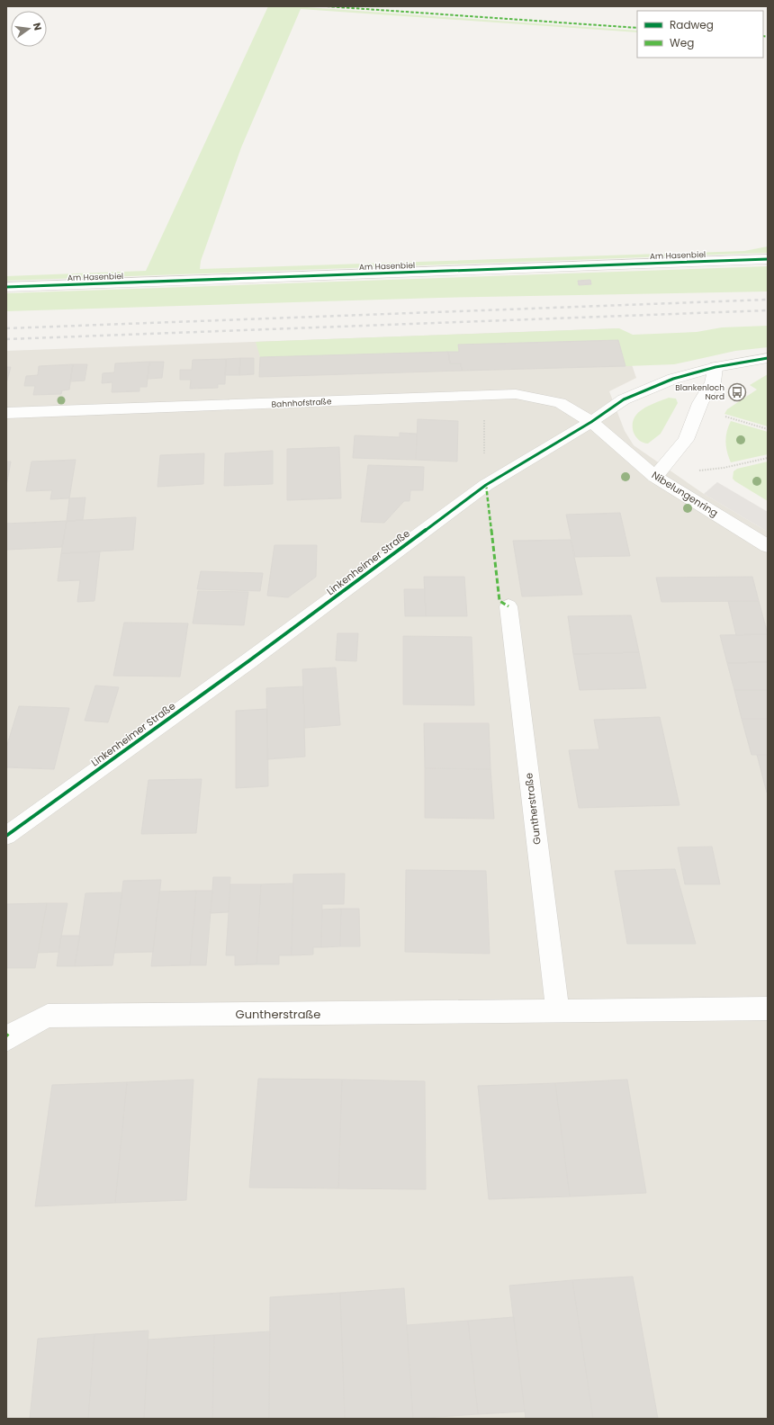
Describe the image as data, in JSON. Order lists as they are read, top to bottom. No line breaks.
{"streets":{"street":["Am Hasenbiel","Bahnhofstraße","Nibelungenring","Linkenheimer Straße","Guntherstraße"]},"crossings":[["Bahnhofstraße","Nibelungenring"],["Bahnhofstraße","Linkenheimer Straße"],["Nibelungenring","Linkenheimer Straße"]],"places":{"bus stop":["Blankenloch Nord"]},"legend":["Radweg","Weg"],"north":"right"}
